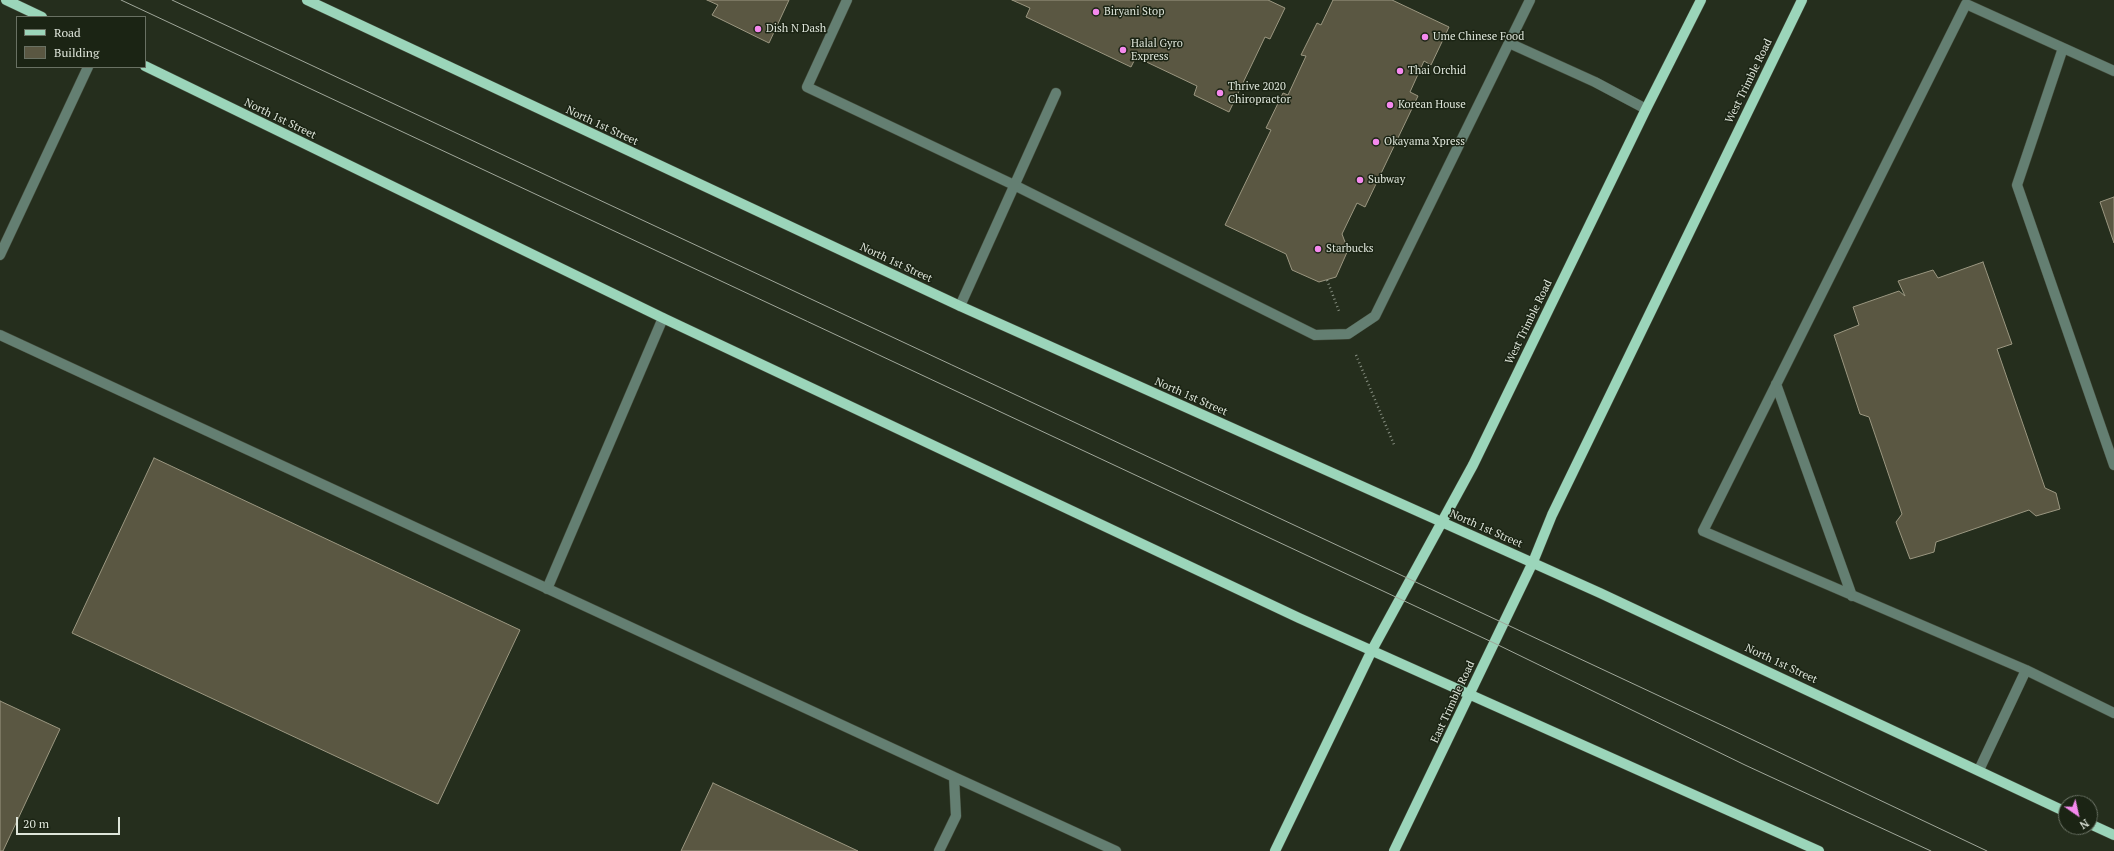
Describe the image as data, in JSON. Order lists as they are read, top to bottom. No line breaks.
{"streets":{"main road":["West Trimble Road","North 1st Street","East Trimble Road"]},"crossings":[["West Trimble Road","North 1st Street"],["West Trimble Road","East Trimble Road"],["North 1st Street","East Trimble Road"]],"places":["Biryani Stop","Dish N Dash","Ume Chinese Food","Halal Gyro Express","Thai Orchid","Thrive 2020 Chiropractor","Korean House","Okayama Xpress","Subway","Starbucks"],"legend":["Road","Building"],"scale_bar":"20 m","north":"bottom right"}
